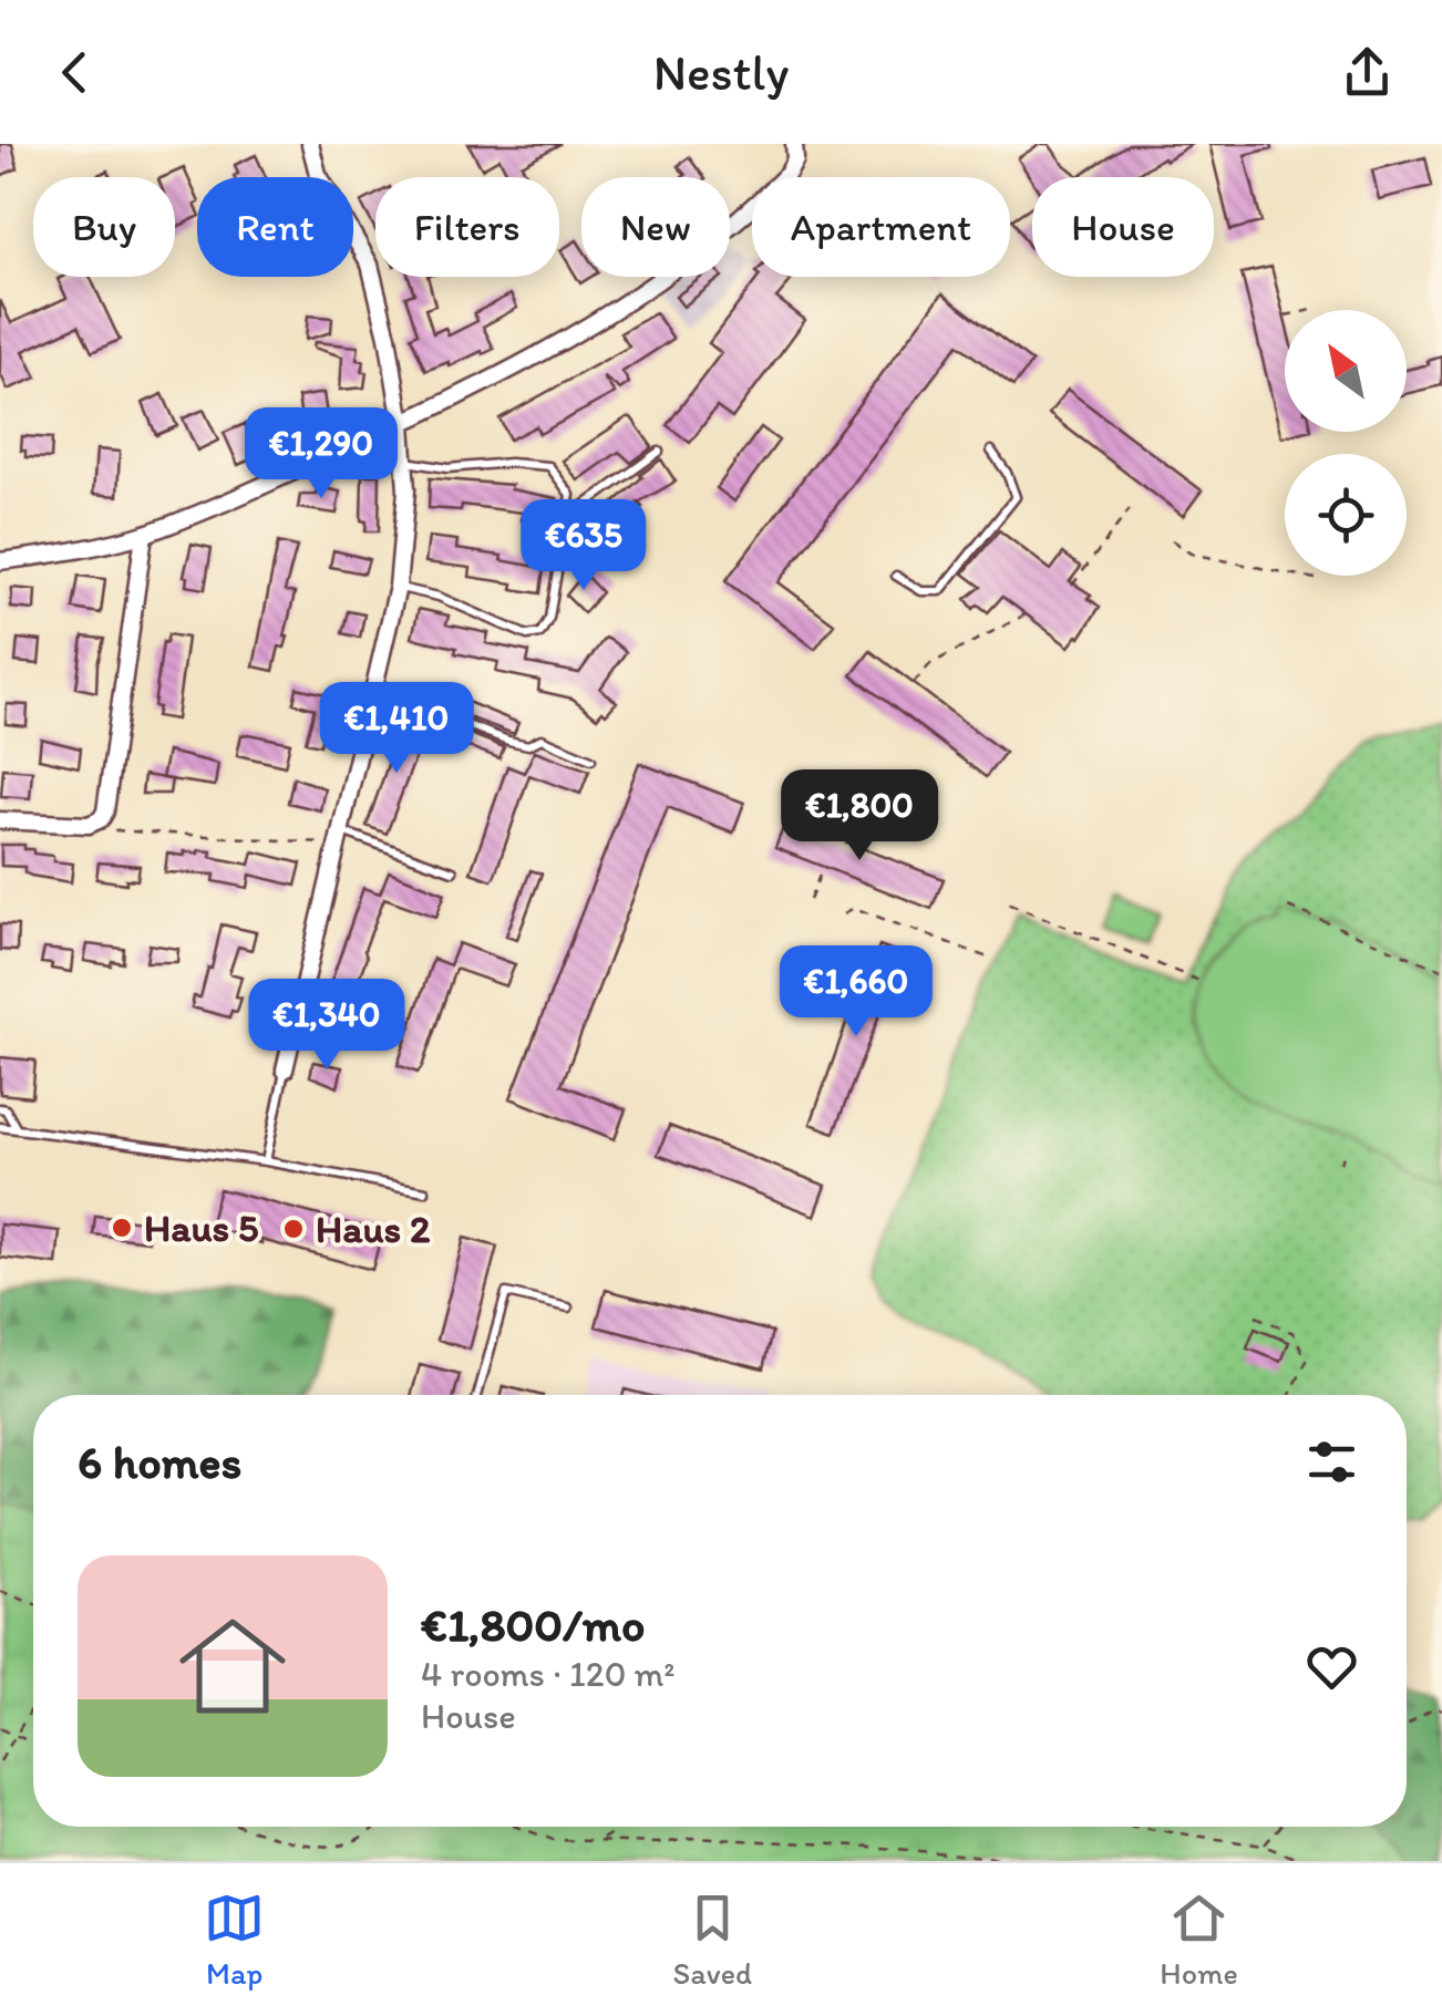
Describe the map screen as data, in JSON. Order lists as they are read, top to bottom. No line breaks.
{"places":["Haus 5","Haus 2"],"north":"top left","page":{"header":"Nestly","chip":["Buy","Rent","Filters","New","Apartment","House"],"price":["€1,290","€635","€1,410","€1,800","€1,660","€1,340"],"heading":"6 homes","list":[{"name":"€1,800/mo","note":"4 rooms · 120 m² · House"}],"tabs":["Map","Saved","Home"]}}
